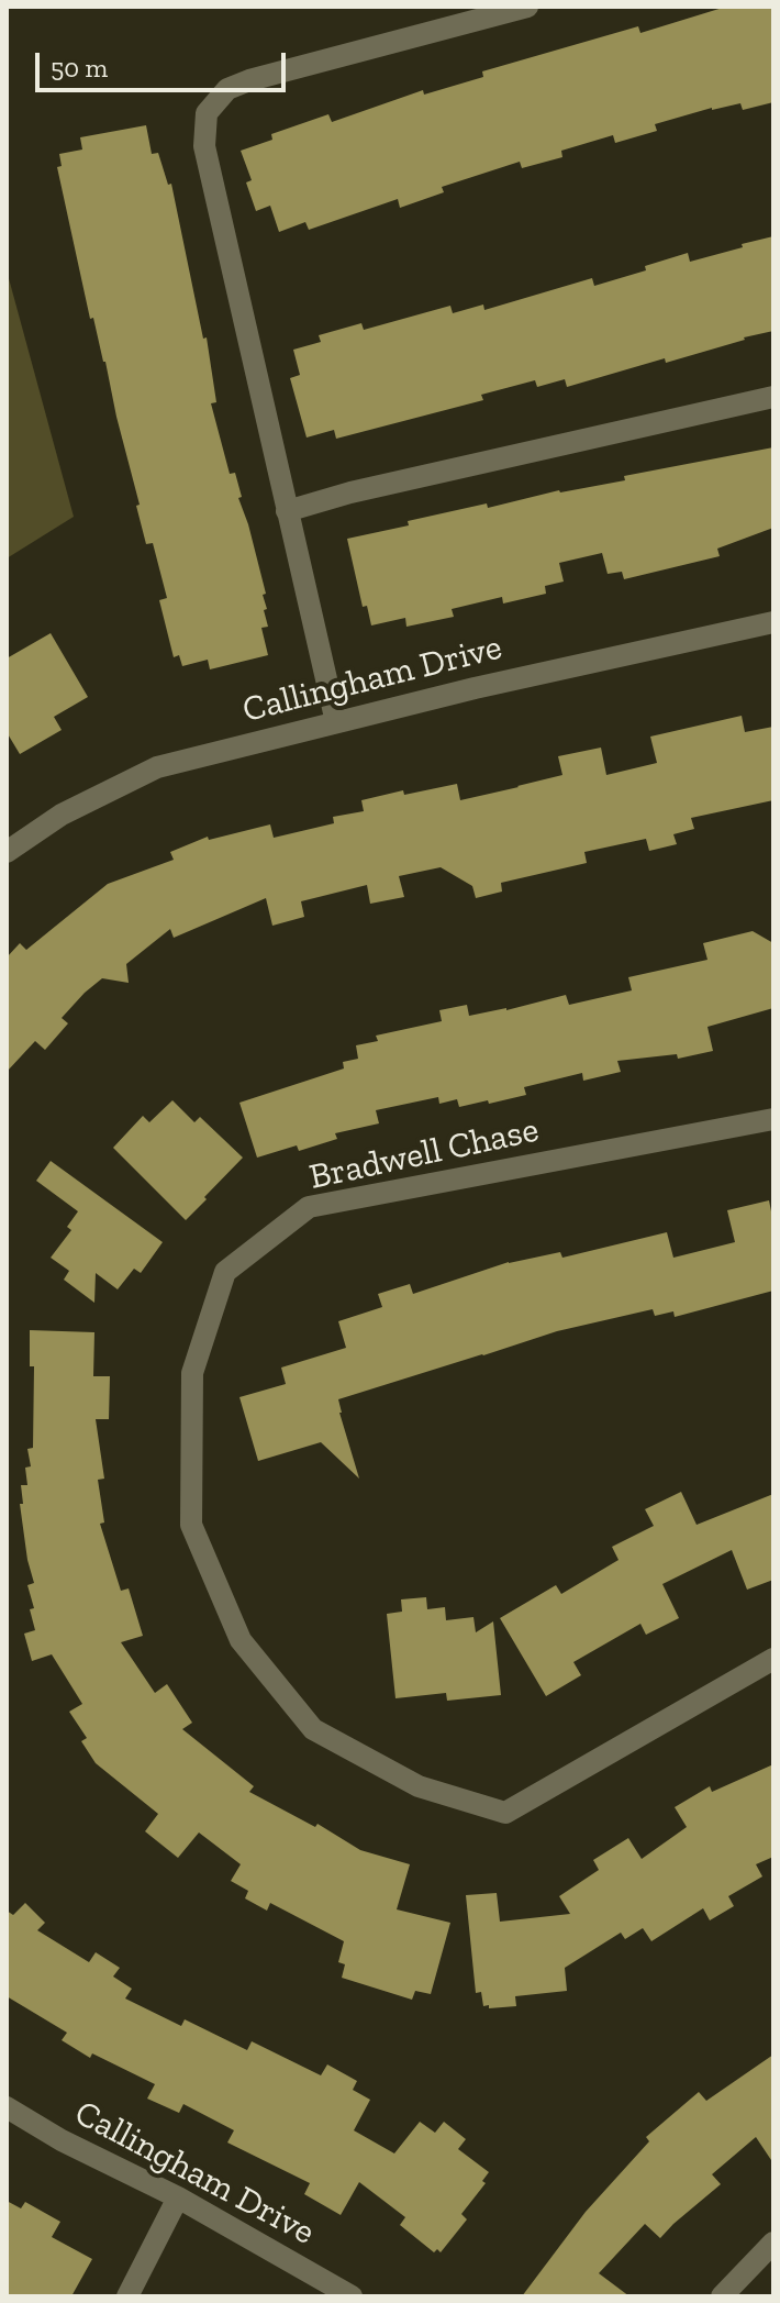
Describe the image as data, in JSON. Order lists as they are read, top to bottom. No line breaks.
{"streets":{"street":["Callingham Drive","Bradwell Chase"]},"scale_bar":"50 m"}
